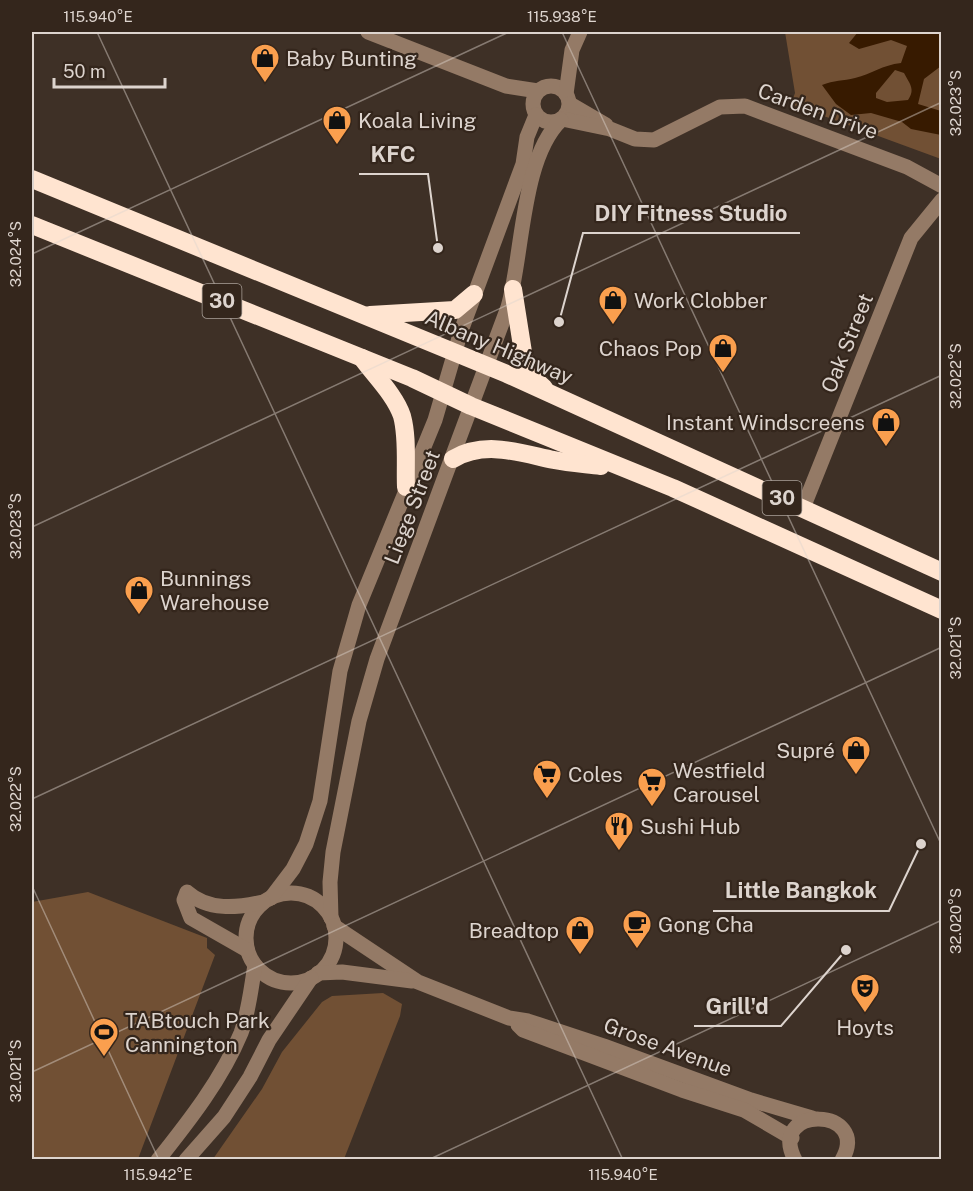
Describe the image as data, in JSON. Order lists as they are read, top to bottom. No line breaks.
{"streets":{"highway":["30","Albany Highway"],"street":["Carden Drive","Oak Street","Liege Street","Grose Avenue"]},"crossings":[["Carden Drive","Liege Street"],["30","Liege Street"],["Oak Street","Albany Highway"],["Albany Highway","Liege Street"],["Liege Street","Grose Avenue"]],"places":{"shop":["Baby Bunting","Koala Living","Work Clobber","Chaos Pop","Instant Windscreens","Bunnings Warehouse","Supré","Breadtop"],"other":["KFC","DIY Fitness Studio","Little Bangkok","Grill'd"],"supermarket":["Coles","Westfield Carousel"],"restaurant":["Sushi Hub"],"cafe":["Gong Cha"],"theatre":["Hoyts"],"sports":["TABtouch Park Cannington"]},"scale_bar":"50 m","coordinates":["115.940°E","115.938°E","32.023°S","32.024°S","32.022°S","32.021°S","32.020°S","115.942°E"]}
